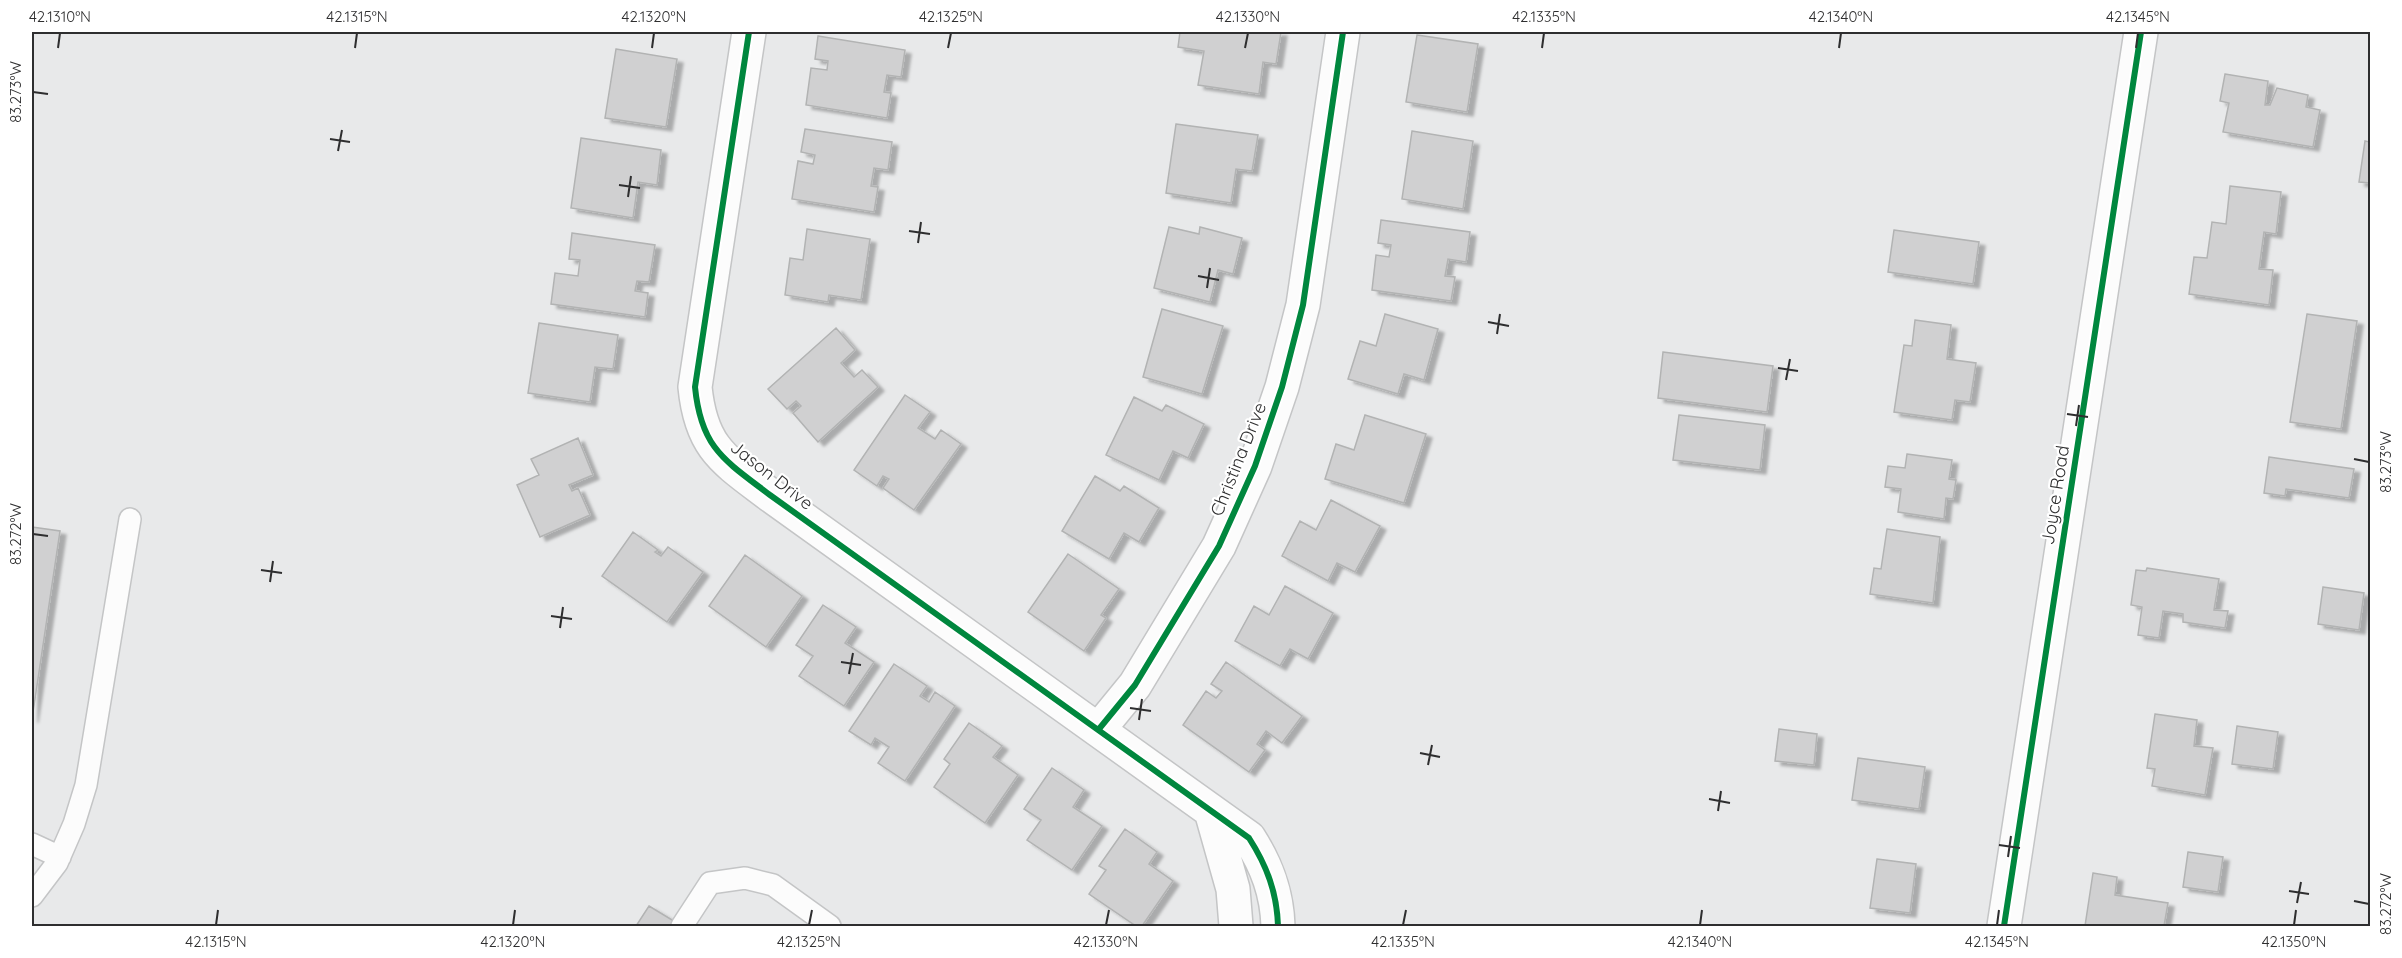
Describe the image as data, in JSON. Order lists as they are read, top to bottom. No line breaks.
{"streets":{"street":["Christina Drive","Jason Drive","Joyce Road"]},"crossings":[["Christina Drive","Jason Drive"]],"coordinates":["42.1310°N","42.1315°N","42.1320°N","42.1325°N","42.1330°N","42.1335°N","42.1340°N","42.1345°N","83.273°W","83.272°W","42.1350°N"]}
